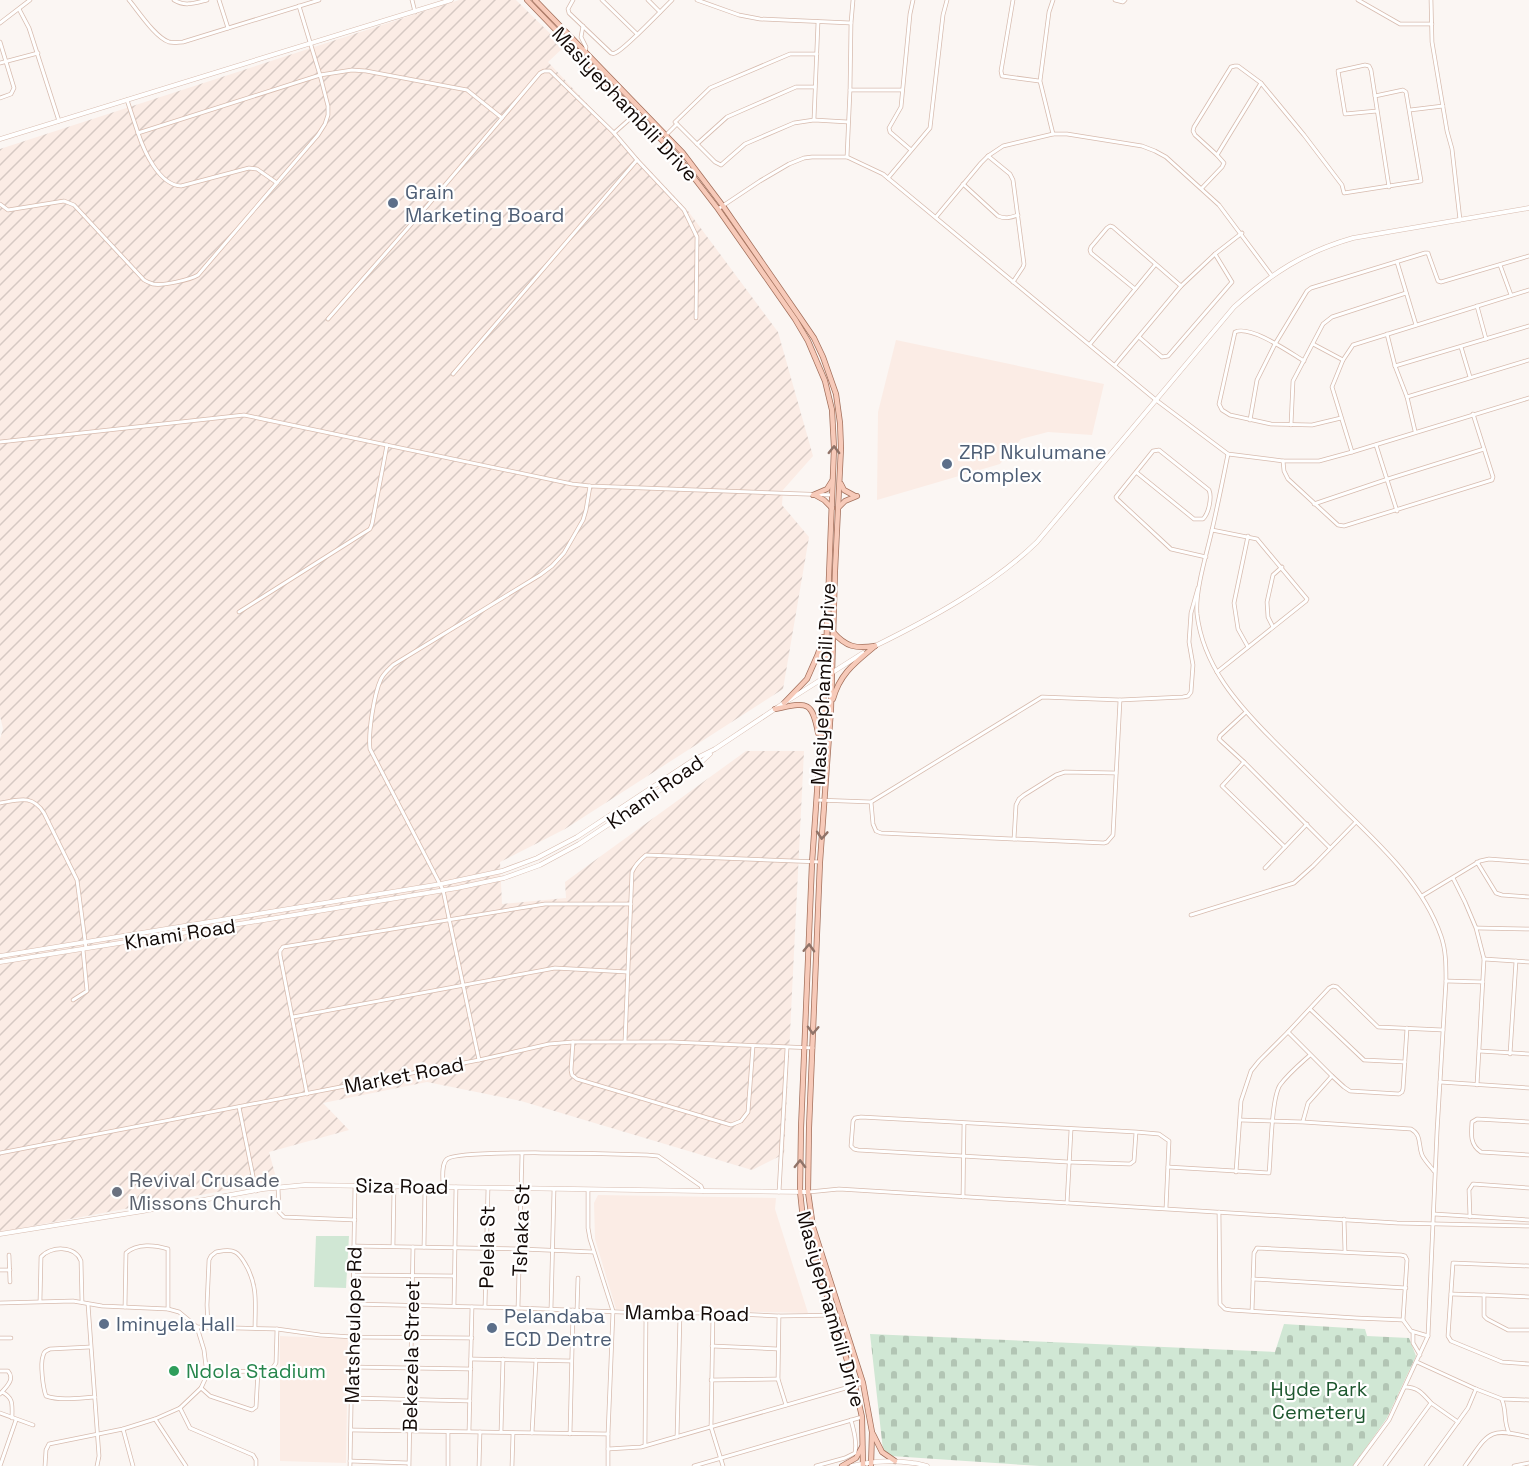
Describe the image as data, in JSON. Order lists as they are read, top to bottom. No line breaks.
{"streets":{"main road":["Masiyephambili Drive","Khami Road","Siza Road"],"street":["Market Road","Tshaka St","Pelela St","Mamba Road","Matsheulope Rd","Bekezela Street"]},"crossings":[["Masiyephambili Drive","Market Road"],["Masiyephambili Drive","Siza Road"],["Masiyephambili Drive","Mamba Road"],["Siza Road","Tshaka St"],["Siza Road","Pelela St"],["Siza Road","Matsheulope Rd"],["Tshaka St","Mamba Road"],["Pelela St","Mamba Road"],["Mamba Road","Matsheulope Rd"],["Mamba Road","Bekezela Street"]],"parks":["Hyde Park Cemetery"],"places":["Grain Marketing Board","ZRP Nkulumane Complex","Revival Crusade Missons Church","Iminyela Hall","Pelandaba ECD Dentre","Ndola Stadium"]}
